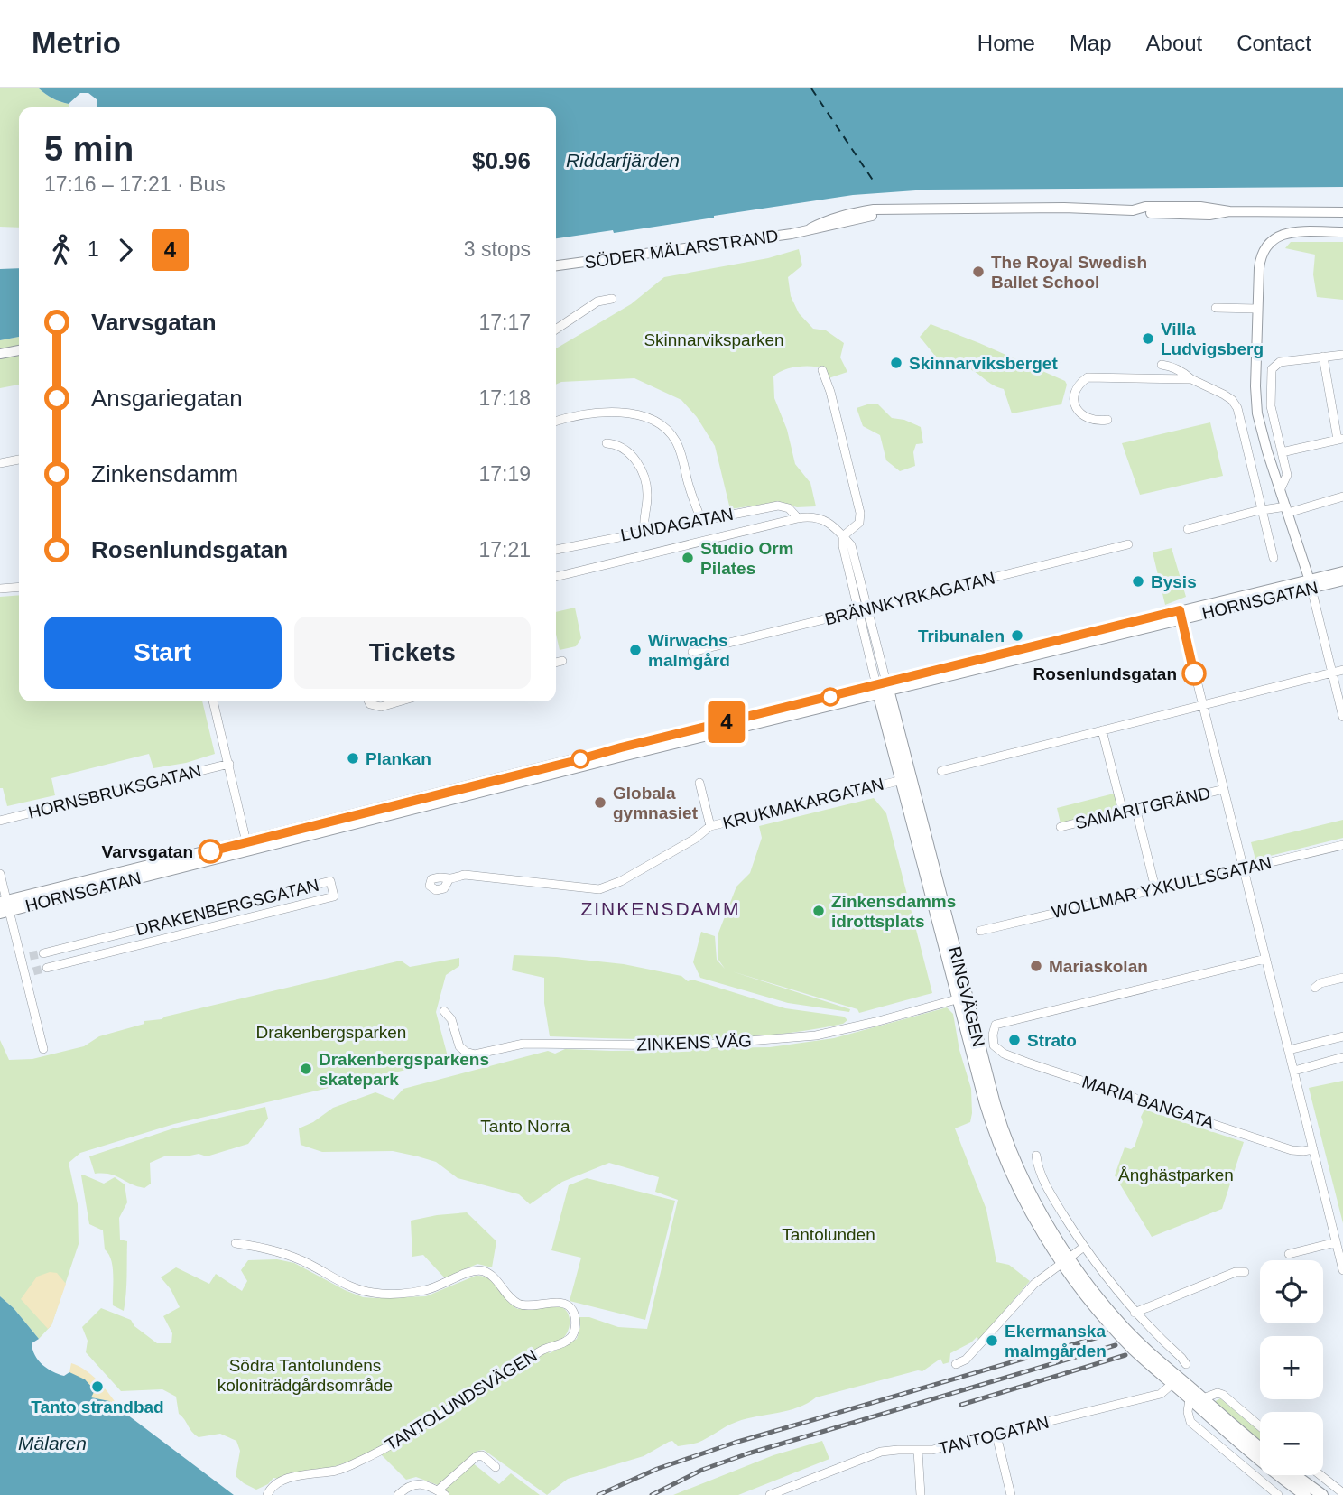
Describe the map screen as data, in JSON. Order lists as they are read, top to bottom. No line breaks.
{"streets":{"main road":["HORNSGATAN","RINGVÄGEN"],"street":["SÖDER MÄLARSTRAND","LUNDAGATAN","BRÄNNKYRKAGATAN","HORNSBRUKSGATAN","KRUKMAKARGATAN","SAMARITGRÄND","WOLLMAR YXKULLSGATAN","DRAKENBERGSGATAN","ZINKENS VÄG","MARIA BANGATA","TANTOLUNDSVÄGEN","TANTOGATAN"]},"crossings":[["LUNDAGATAN","RINGVÄGEN"],["BRÄNNKYRKAGATAN","RINGVÄGEN"],["HORNSGATAN","RINGVÄGEN"],["KRUKMAKARGATAN","RINGVÄGEN"],["RINGVÄGEN","ZINKENS VÄG"],["RINGVÄGEN","TANTOGATAN"]],"districts":["ZINKENSDAMM"],"water":["Riddarfjärden","Mälaren"],"parks":["Skinnarviksparken","Drakenbergsparken","Tanto Norra","Ånghästparken","Tantolunden","Södra Tantolundens koloniträdgårdsområde"],"places":["The Royal Swedish Ballet School","Villa Ludvigsberg","Skinnarviksberget","Studio Orm Pilates","Bysis","Tribunalen","Wirwachs malmgård","Rosenlundsgatan","Plankan","Globala gymnasiet","Varvsgatan","Zinkensdamms idrottsplats","Mariaskolan","Strato","Drakenbergsparkens skatepark","Ekermanska malmgården","Tanto strandbad"],"lines":["bus line 4"],"page":{"header":"Metrio","nav":["Home","Map","About","Contact"],"on_map":"4","heading":["5 min","17:16 – 17:21 · Bus","$0.96"],"legs":["1","4","3 stops"],"list":[{"name":"Varvsgatan","value":"17:17"},{"name":"Ansgariegatan","value":"17:18"},{"name":"Zinkensdamm","value":"17:19"},{"name":"Rosenlundsgatan","value":"17:21"}],"buttons":["Start","Tickets"],"map_buttons":["+","−"]}}
